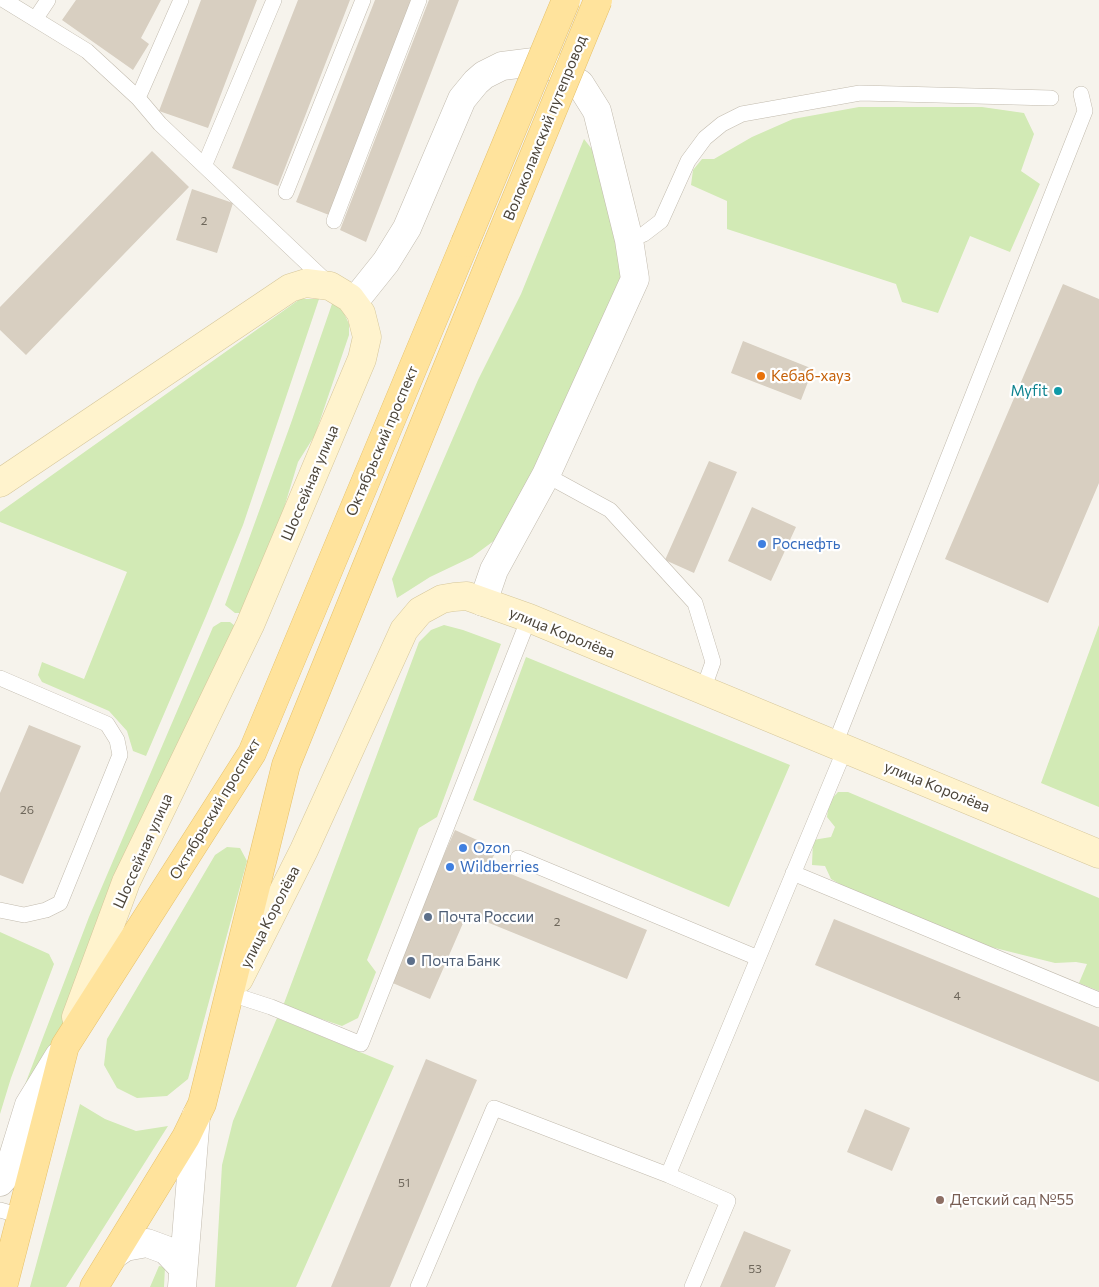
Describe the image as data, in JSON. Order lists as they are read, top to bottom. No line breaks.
{"streets":{"main road":["Волоколамский путепровод","Октябрьский проспект","Шоссейная улица","улица Королёва"]},"crossings":[["Волоколамский путепровод","Октябрьский проспект"],["Октябрьский проспект","Шоссейная улица"]],"places":["Кебаб-хауз","Myfit","Роснефть","Ozon","Wildberries","Почта России","Почта Банк","Детский сад №55"],"house_numbers":["2","26","2","4","51","53"]}
